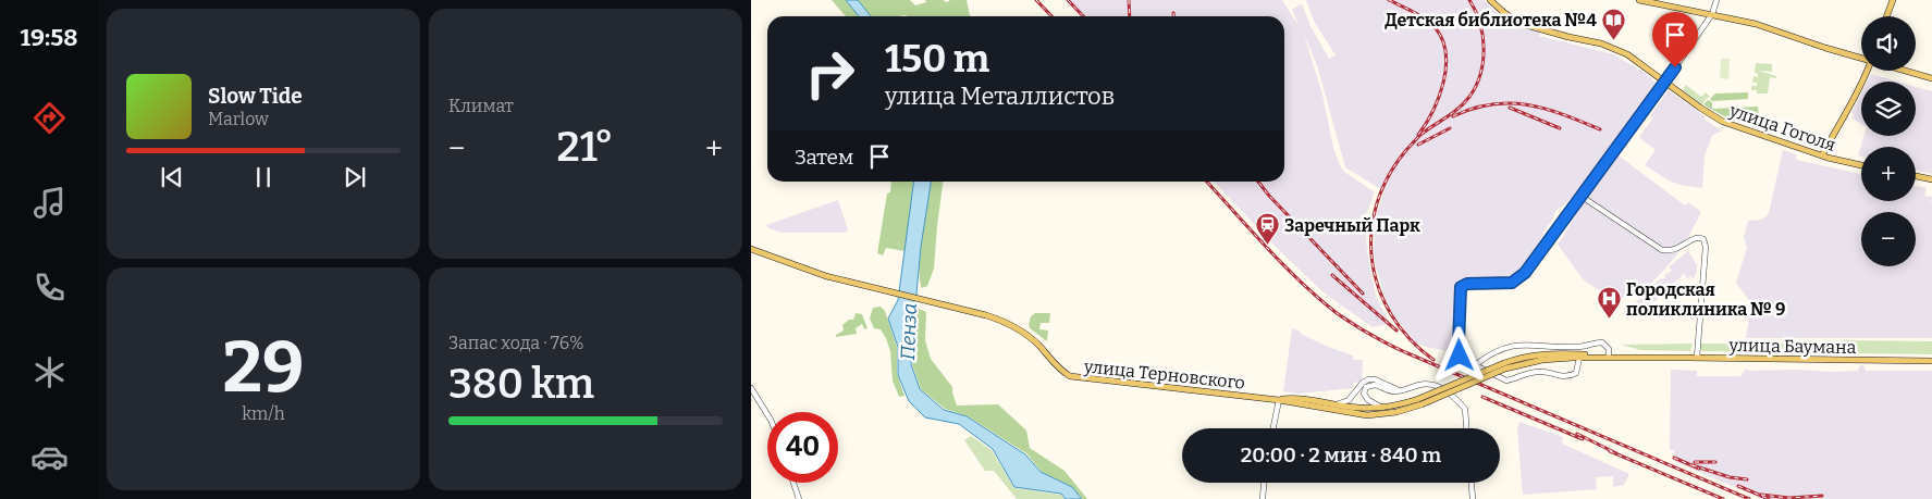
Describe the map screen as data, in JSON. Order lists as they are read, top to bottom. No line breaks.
{"streets":{"main road":["улица Гоголя","улица Баумана","улица Терновского"]},"crossings":[["улица Баумана","улица Терновского"]],"water":["Пенза"],"places":{"library":["Детская библиотека №4"],"station":["Заречный Парк"],"hospital":["Городская поликлиника № 9"]},"page":{"tabs":"19:58","tile":["Климат",["29","km/h"],["Запас хода · 76%","380 km"]],"map_buttons":["+","−"],"turn":["150 m","улица Металлистов"],"song":["Slow Tide","Marlow"],"heat":["−","21°","+"],"then":"Затем","limit":"40","trip":"20:00 · 2 мин · 840 m"}}
